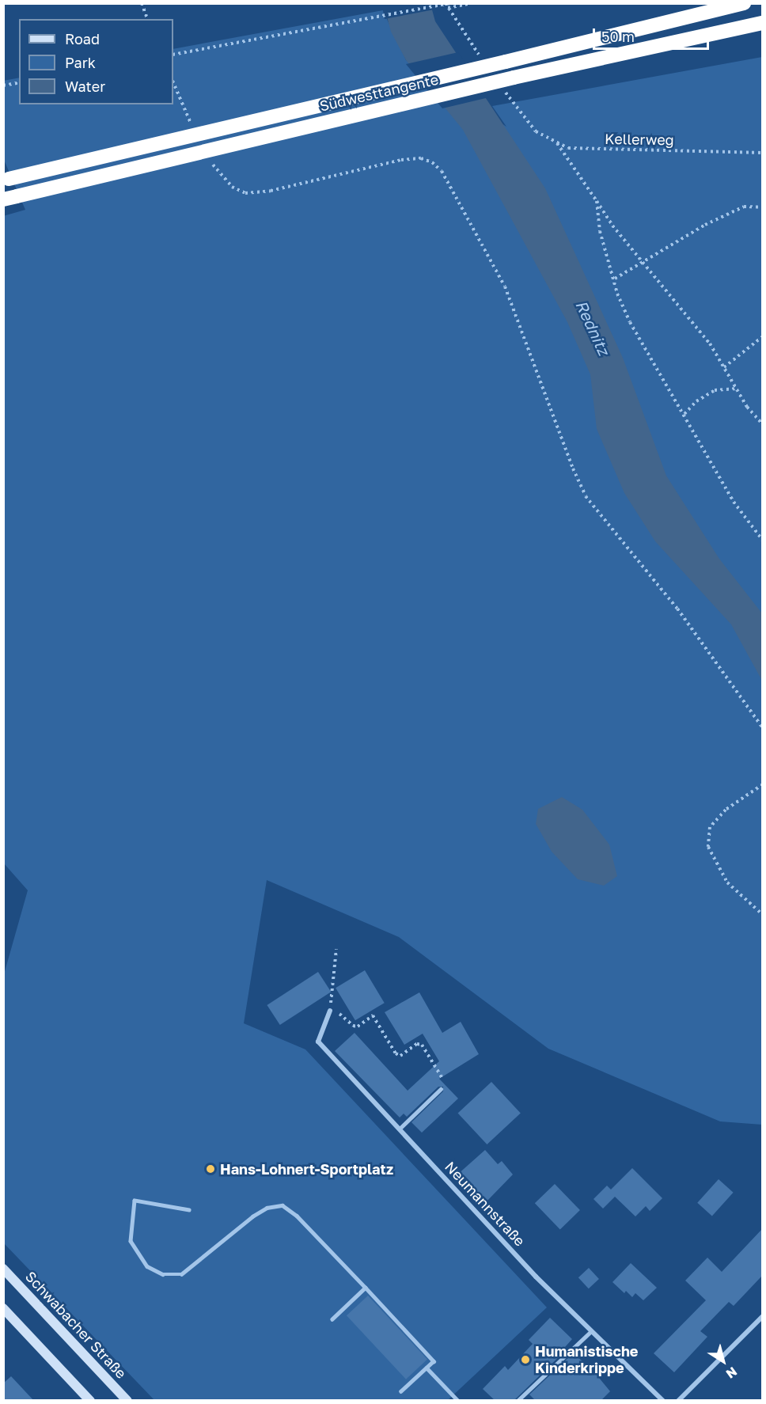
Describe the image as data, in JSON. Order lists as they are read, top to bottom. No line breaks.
{"streets":{"highway":["Südwesttangente"],"main road":["Schwabacher Straße"],"street":["Neumannstraße"],"path":["Kellerweg"]},"water":["Rednitz"],"places":["Hans-Lohnert-Sportplatz","Humanistische Kinderkrippe"],"legend":["Road","Park","Water"],"scale_bar":"50 m","north":"bottom right"}
